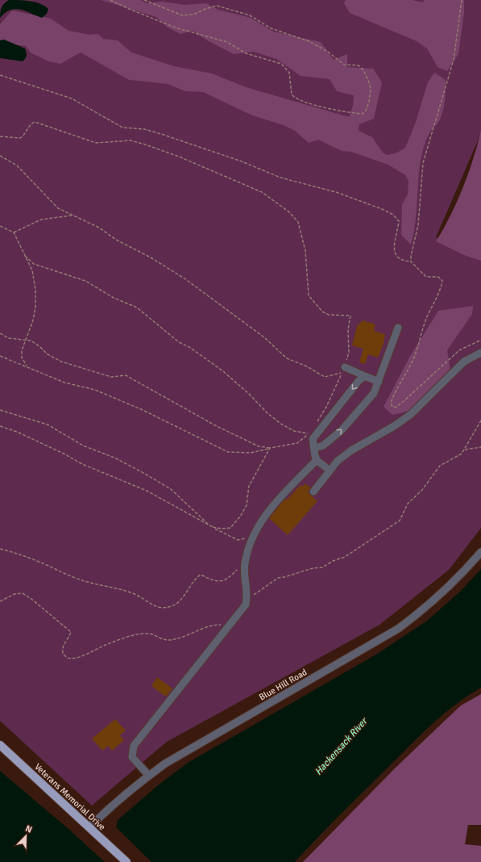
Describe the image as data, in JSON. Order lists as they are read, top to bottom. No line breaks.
{"streets":{"main road":["Veterans Memorial Drive"],"street":["Blue Hill Road"]},"crossings":[["Blue Hill Road","Veterans Memorial Drive"]],"water":["Hackensack River"],"north":"top right"}
